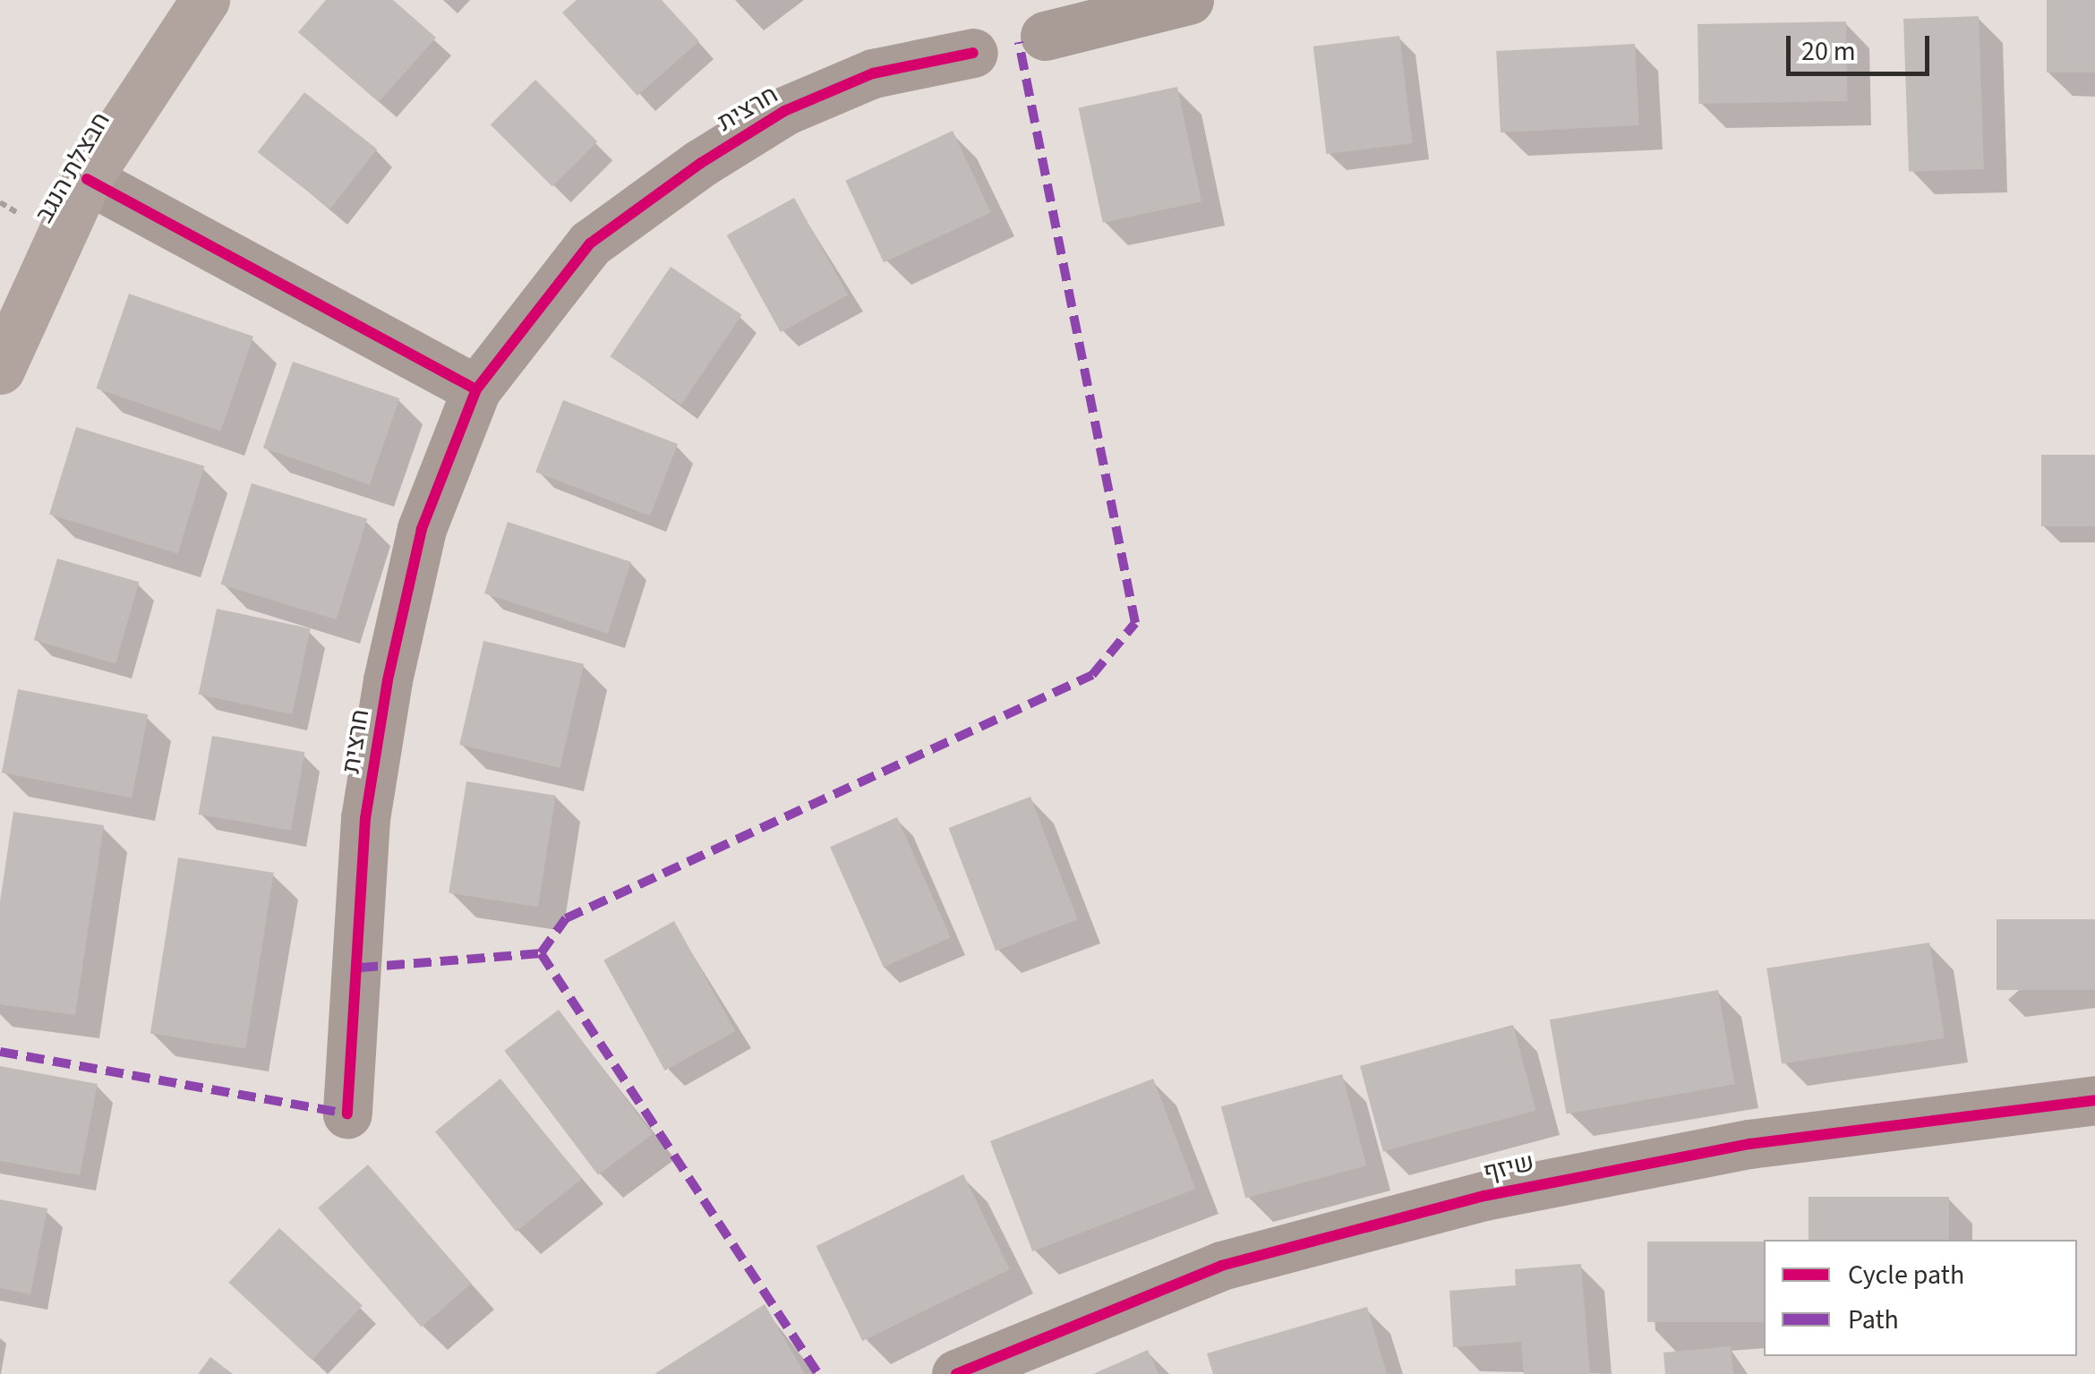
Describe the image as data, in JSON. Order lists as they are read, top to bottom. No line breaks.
{"streets":{"street":["חרצית","חבצלת הנגב","שיזף"]},"legend":["Cycle path","Path"],"scale_bar":"20 m"}
